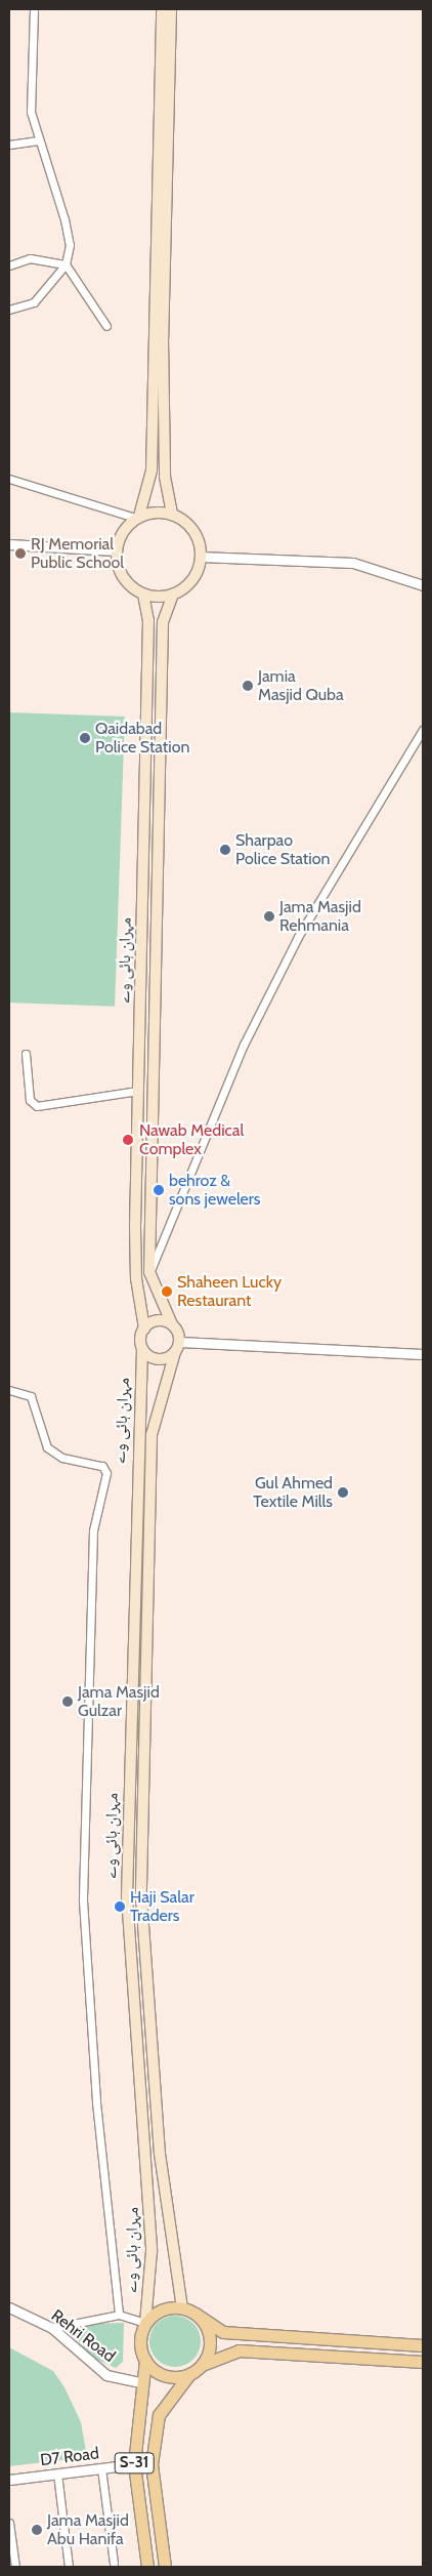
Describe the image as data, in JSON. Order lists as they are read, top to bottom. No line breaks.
{"streets":{"main road":["مہران ہائی وے","S-31"],"street":["Rehri Road","D7 Road"]},"crossings":[["مہران ہائی وے","S-31"],["Rehri Road","S-31"],["D7 Road","S-31"]],"places":["RJ Memorial Public School","Jamia Masjid Quba","Qaidabad Police Station","Sharpao Police Station","Jama Masjid Rehmania","Nawab Medical Complex","behroz & sons jewelers","Shaheen Lucky Restaurant","Gul Ahmed Textile Mills","Jama Masjid Gulzar","Haji Salar Traders","Jama Masjid Abu Hanifa"]}
